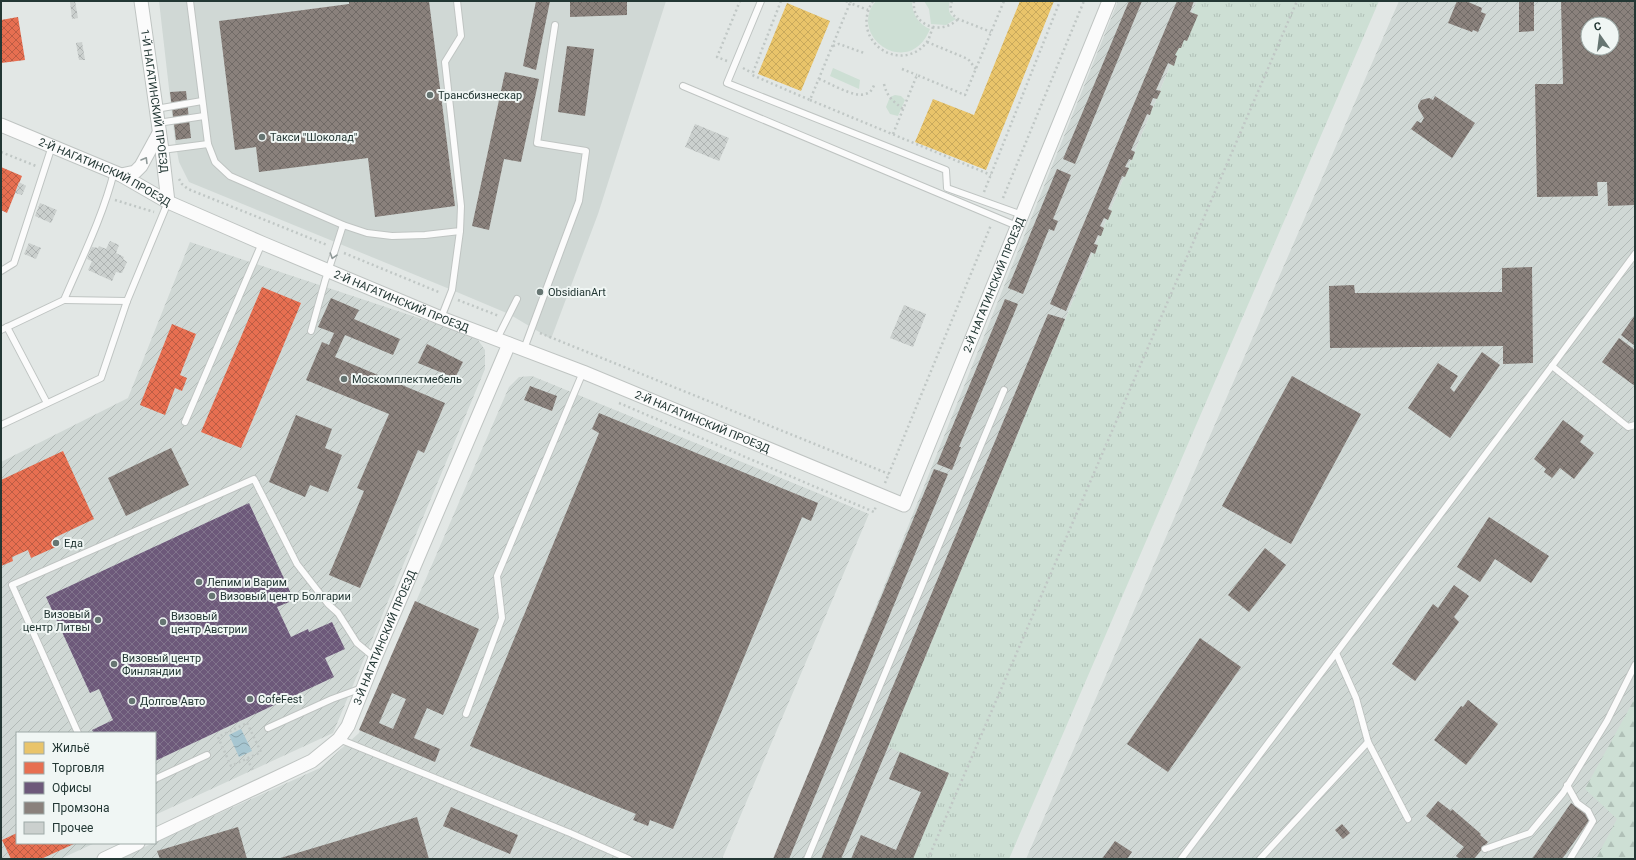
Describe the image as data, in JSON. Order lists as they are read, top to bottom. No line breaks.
{"streets":{"street":["1-Й НАГАТИНСКИЙ ПРОЕЗД","2-Й НАГАТИНСКИЙ ПРОЕЗД","3-Й НАГАТИНСКИЙ ПРОЕЗД"]},"crossings":[["1-Й НАГАТИНСКИЙ ПРОЕЗД","2-Й НАГАТИНСКИЙ ПРОЕЗД"],["2-Й НАГАТИНСКИЙ ПРОЕЗД","3-Й НАГАТИНСКИЙ ПРОЕЗД"]],"places":["Трансбизнескар","Такси \"Шоколад\"","ObsidianArt","Москомплектмебель","Еда","Лепим и Варим","Визовый центр Болгарии","Визовый центр Литвы","Визовый центр Австрии","Визовый центр Финляндии","CofeFest","Долгов Авто"],"legend":["Жильё","Торговля","Офисы","Промзона","Прочее"],"north":"top"}
